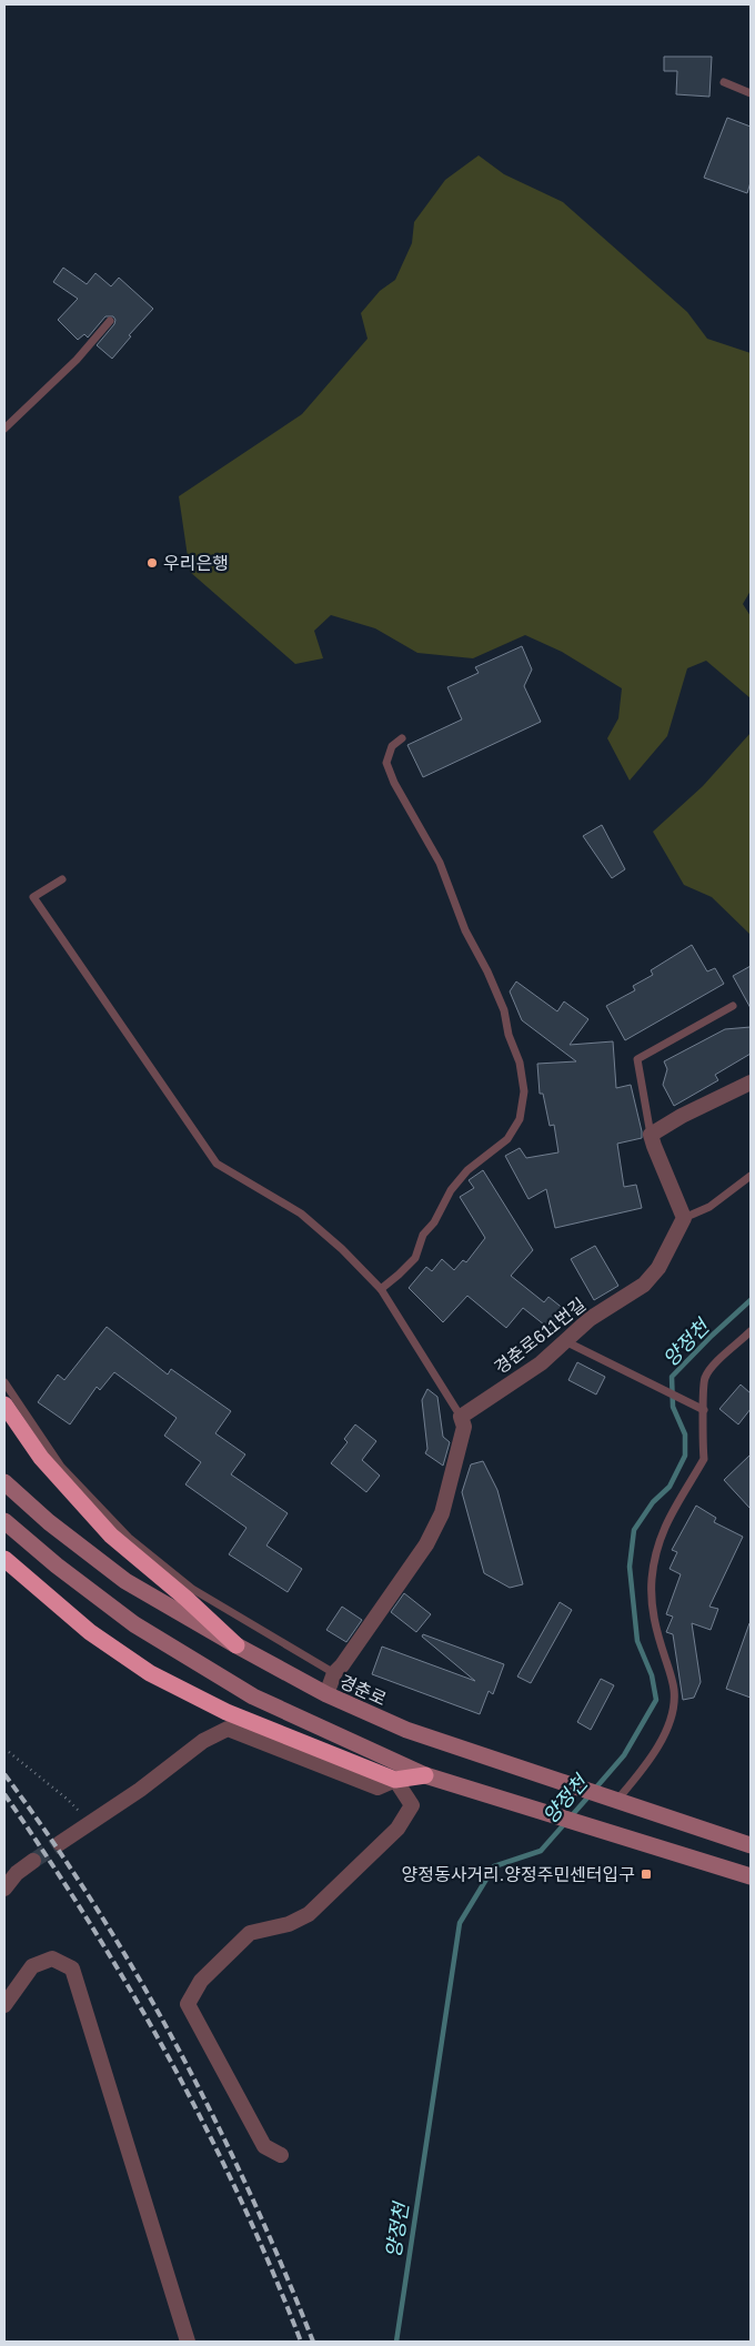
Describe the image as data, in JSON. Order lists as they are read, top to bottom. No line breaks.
{"streets":{"main road":["경춘로"],"street":["경춘로611번길"]},"water":["양정천"],"places":{"other":["우리은행"],"transit":["양정동사거리.양정주민센터입구"]}}
